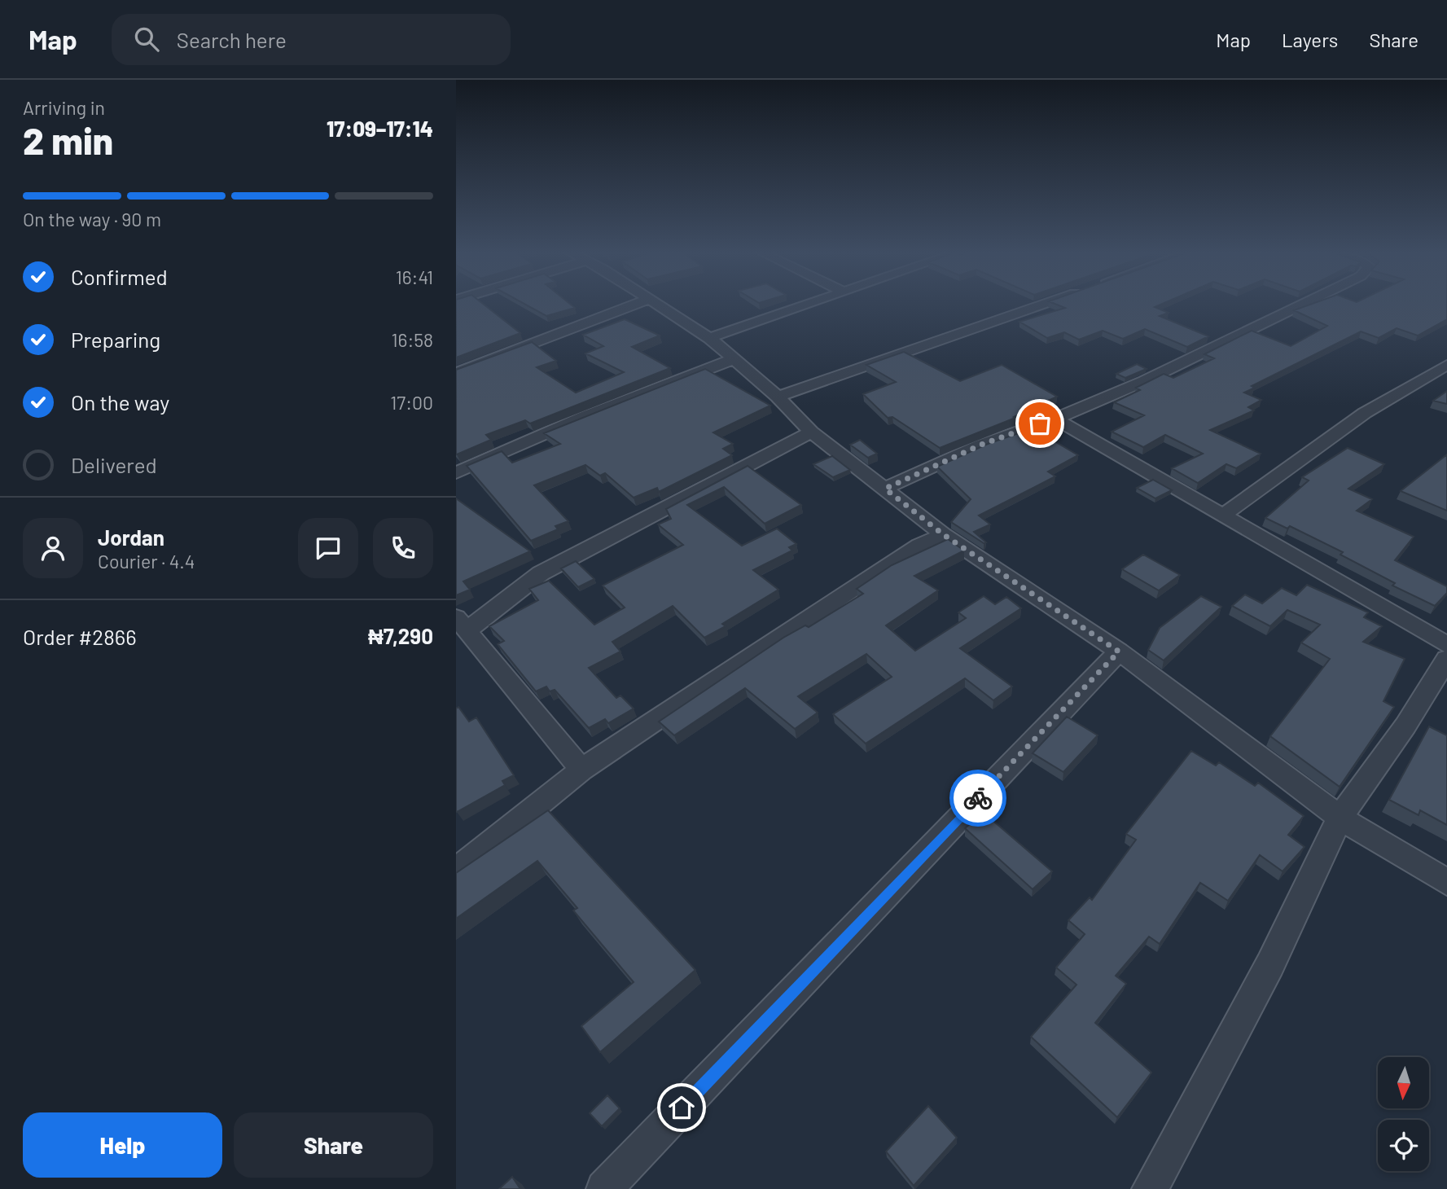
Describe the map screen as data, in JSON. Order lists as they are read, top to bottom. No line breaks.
{"north":"bottom","page":{"header":"Map","search":"Search here","nav":["Map","Layers","Share"],"heading":["2 min","Arriving in","17:09–17:14"],"panel":["Jordan","Courier · 4.4","Order #2866","₦7,290"],"bar":"On the way · 90 m","list":[["Confirmed","16:41"],["Preparing","16:58"],["On the way","17:00"],"Delivered"],"buttons":["Help","Share"]}}
